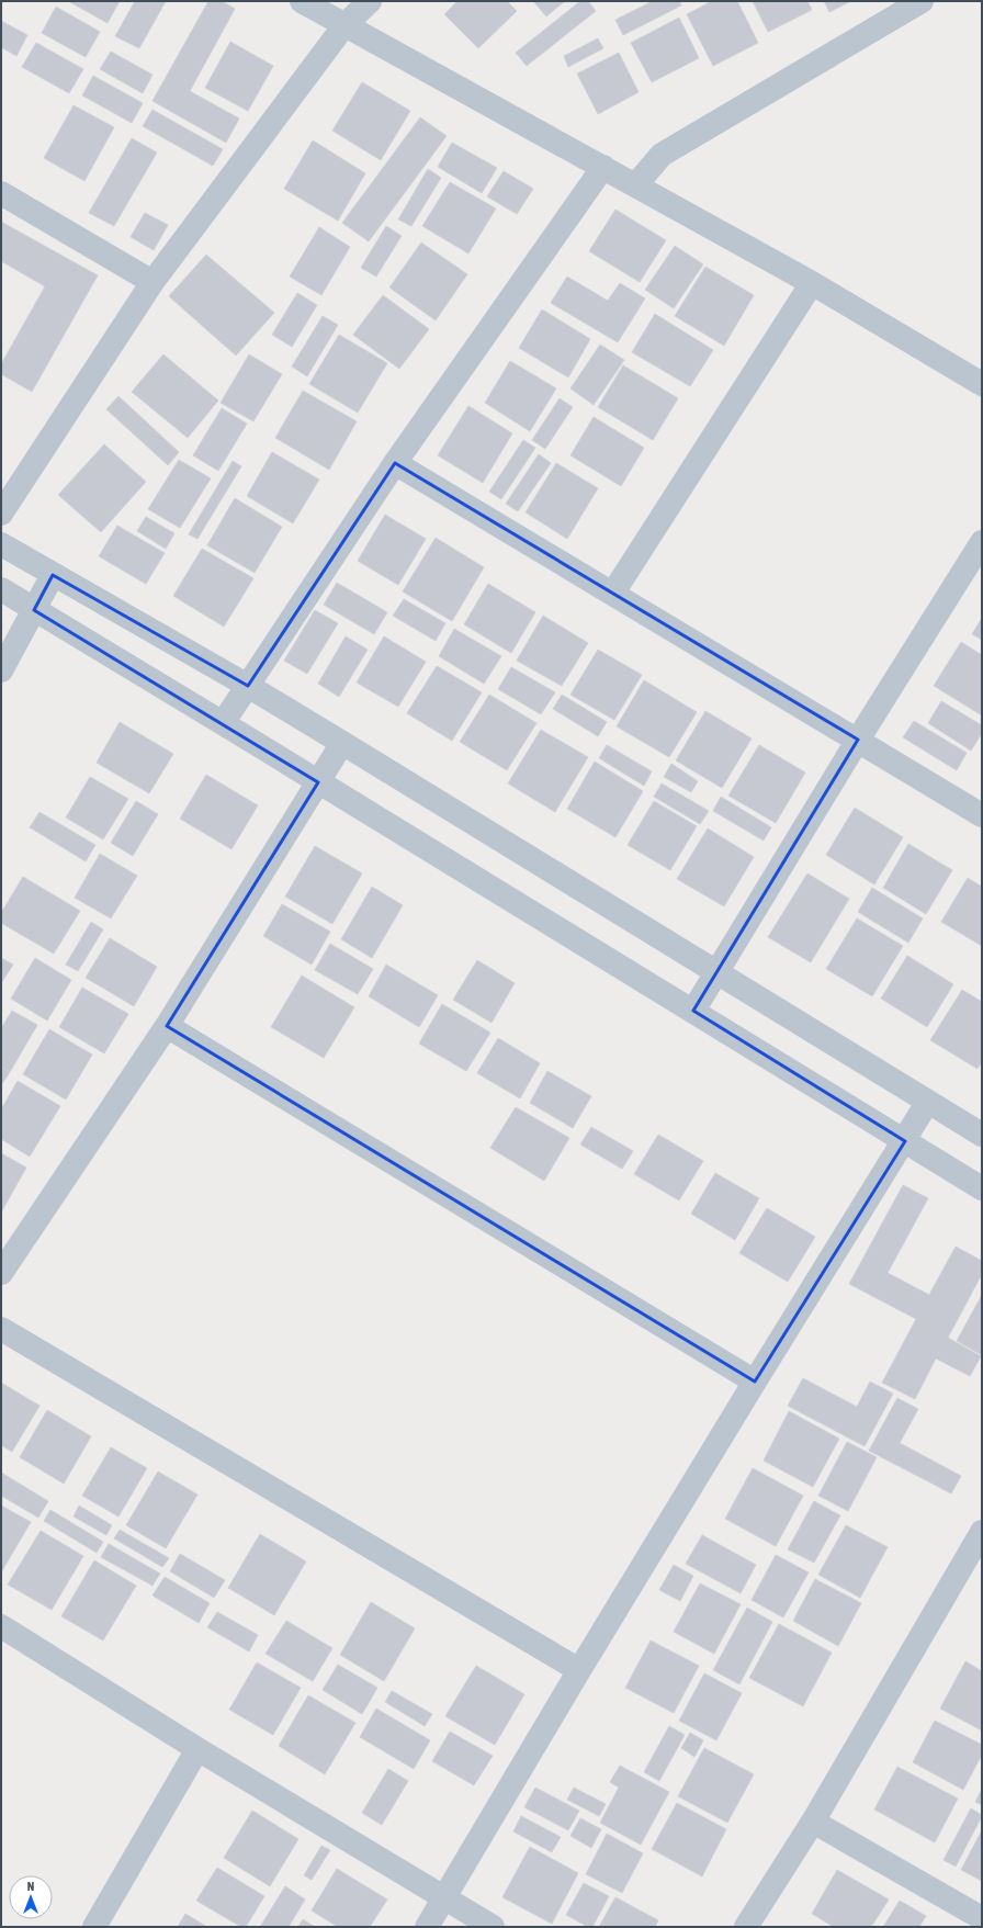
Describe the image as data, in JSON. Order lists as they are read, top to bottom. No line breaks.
{"north":"top"}
